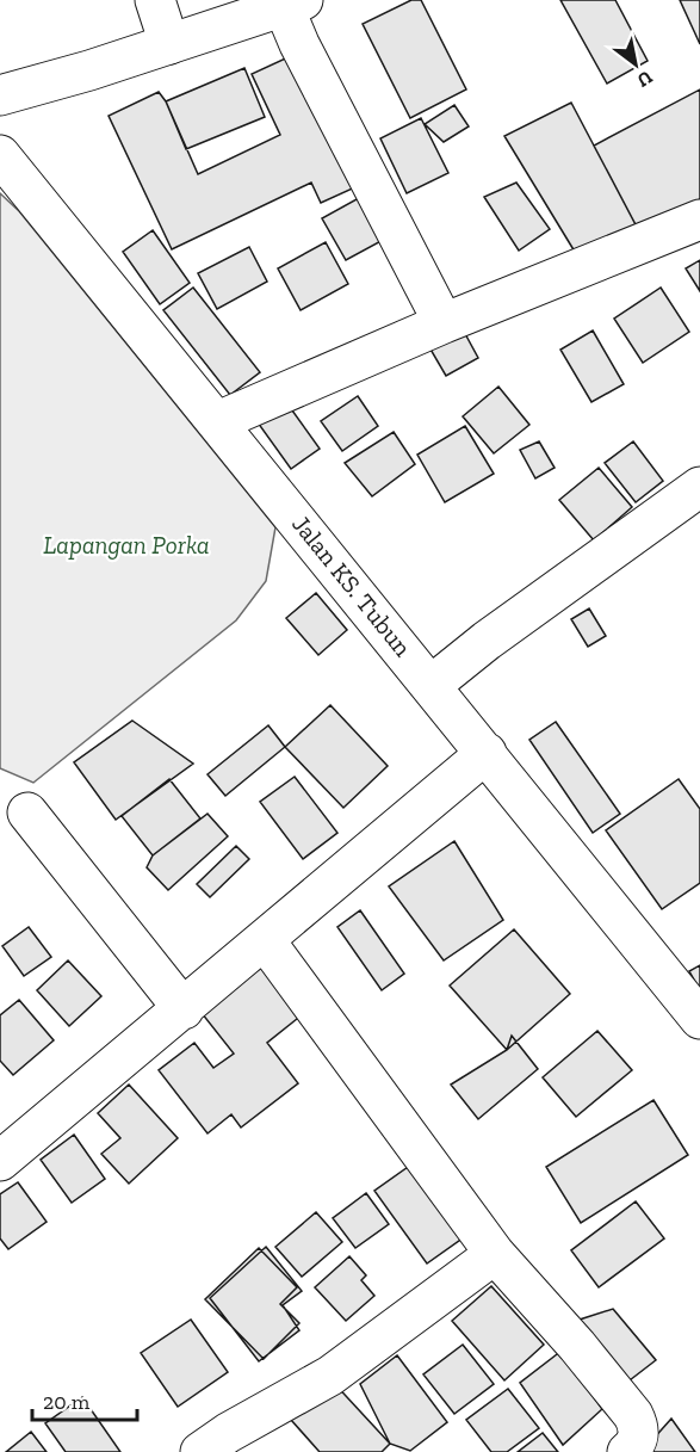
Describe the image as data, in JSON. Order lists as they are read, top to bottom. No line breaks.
{"streets":{"street":["Jalan KS. Tubun"]},"parks":["Lapangan Porka"],"scale_bar":"20 m","north":"bottom right"}
